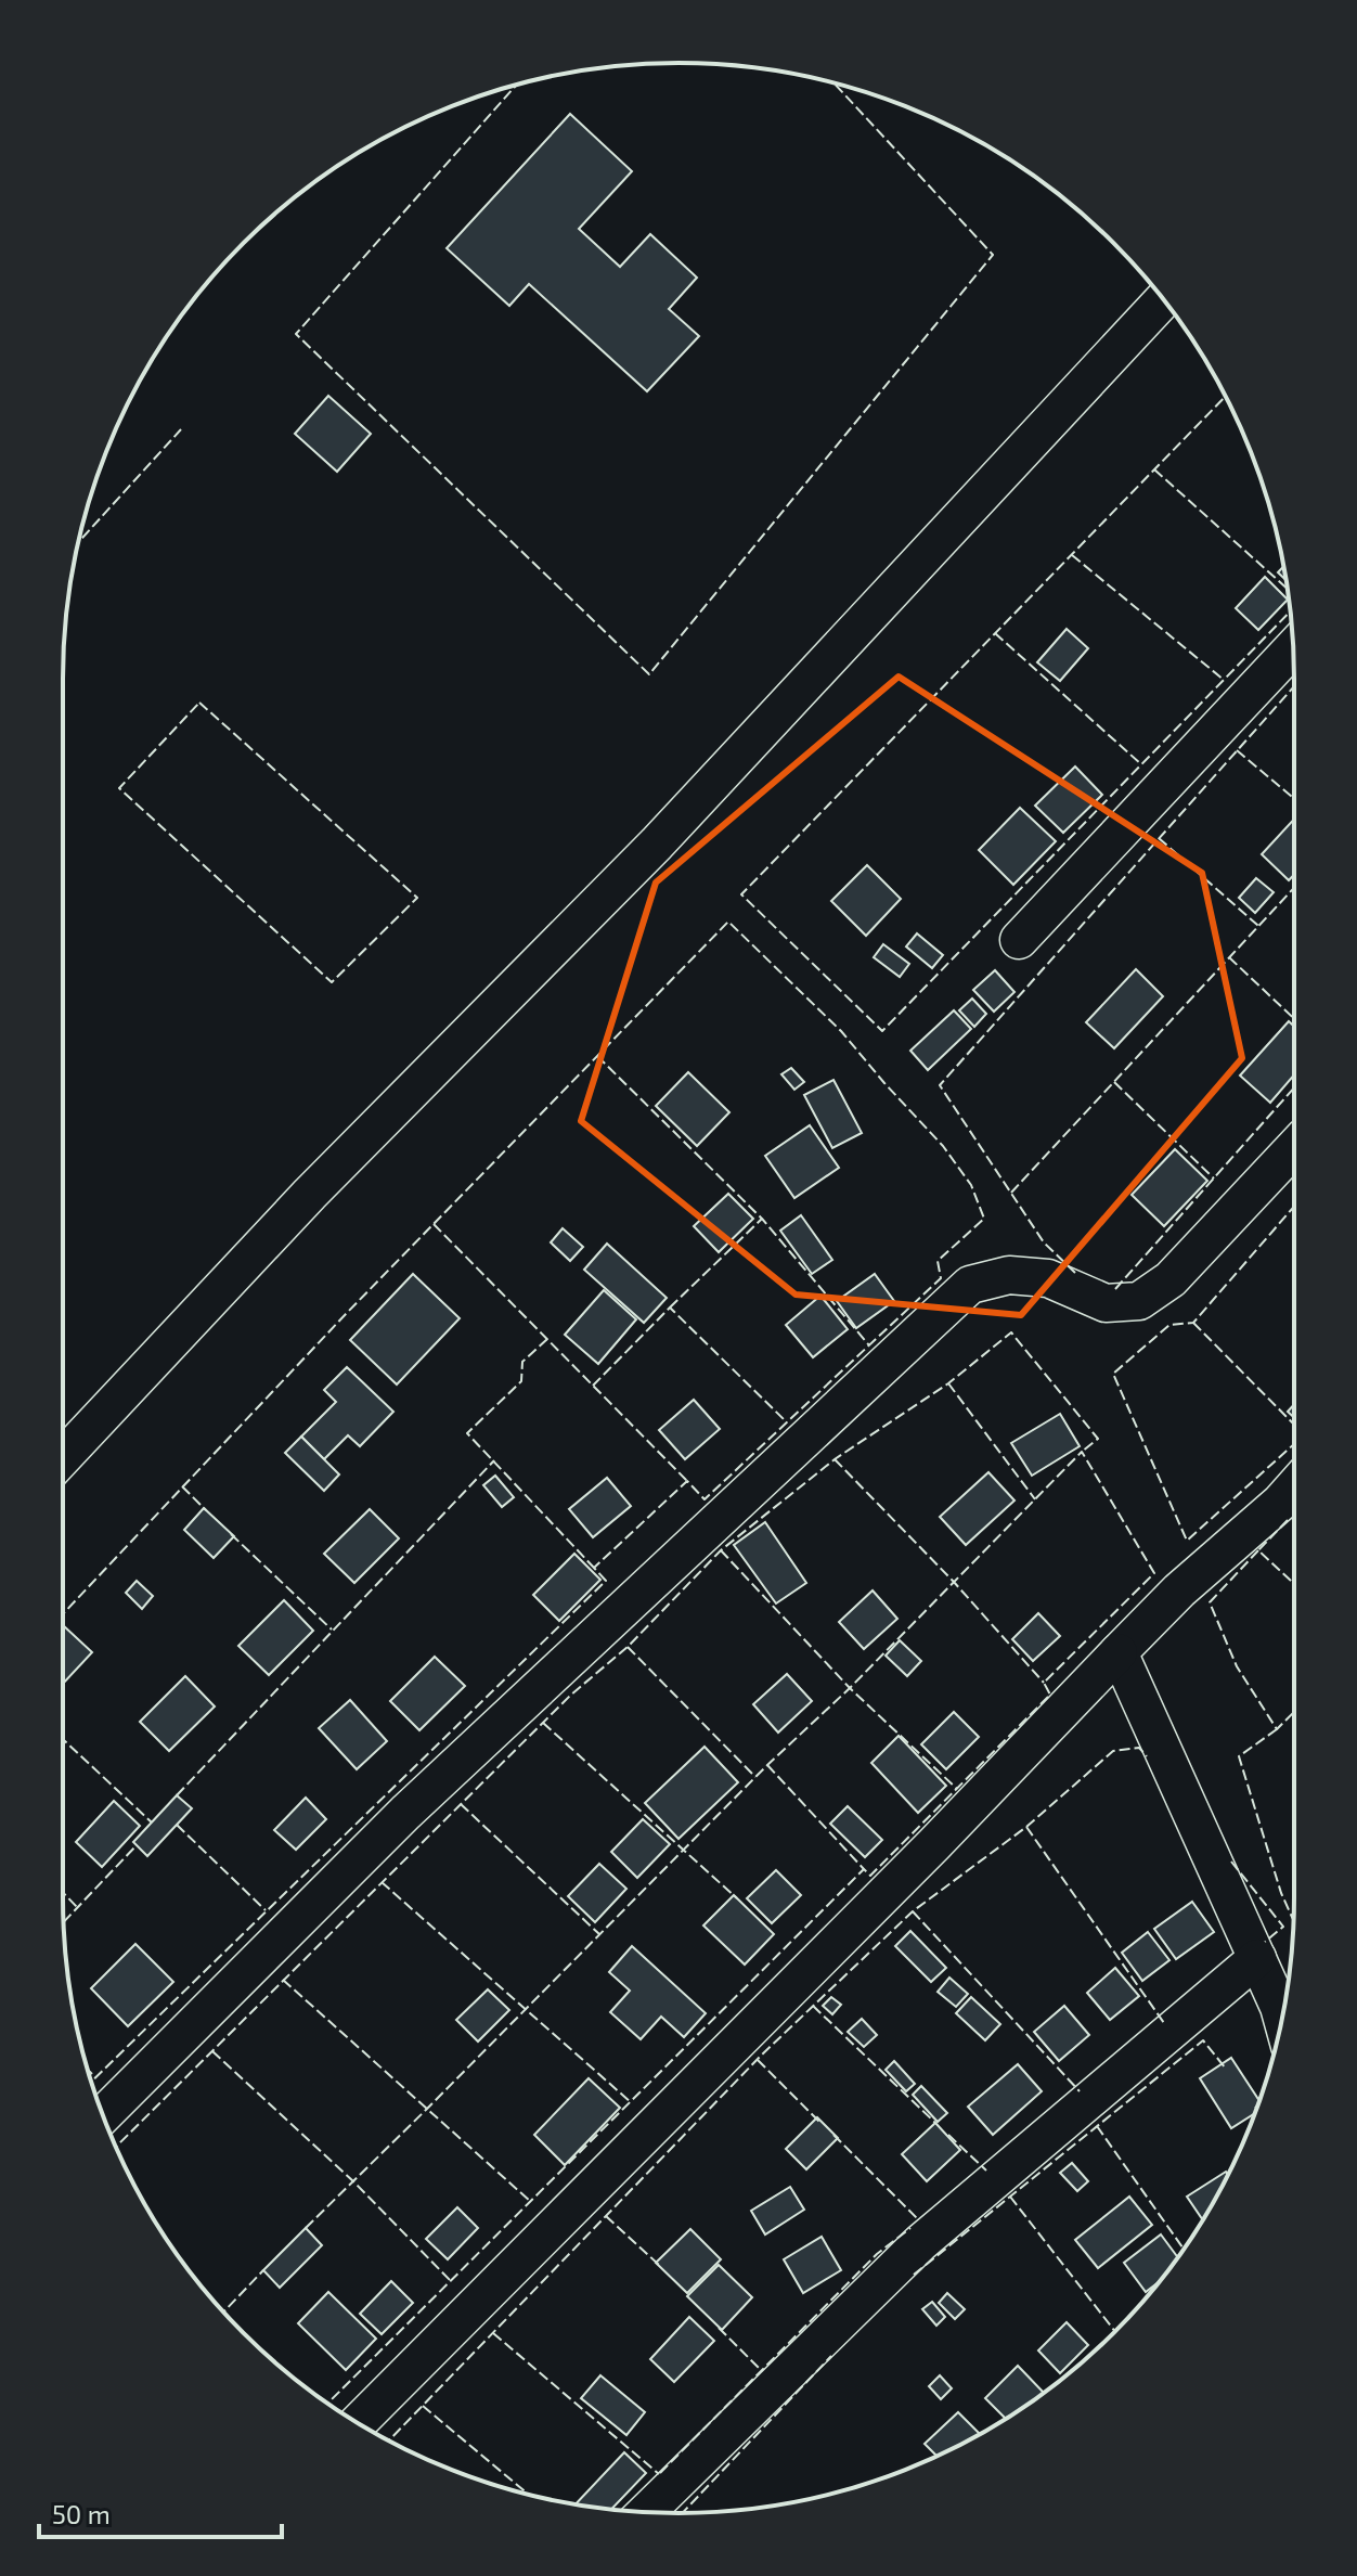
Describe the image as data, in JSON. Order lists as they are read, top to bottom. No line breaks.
{"scale_bar":"50 m"}
